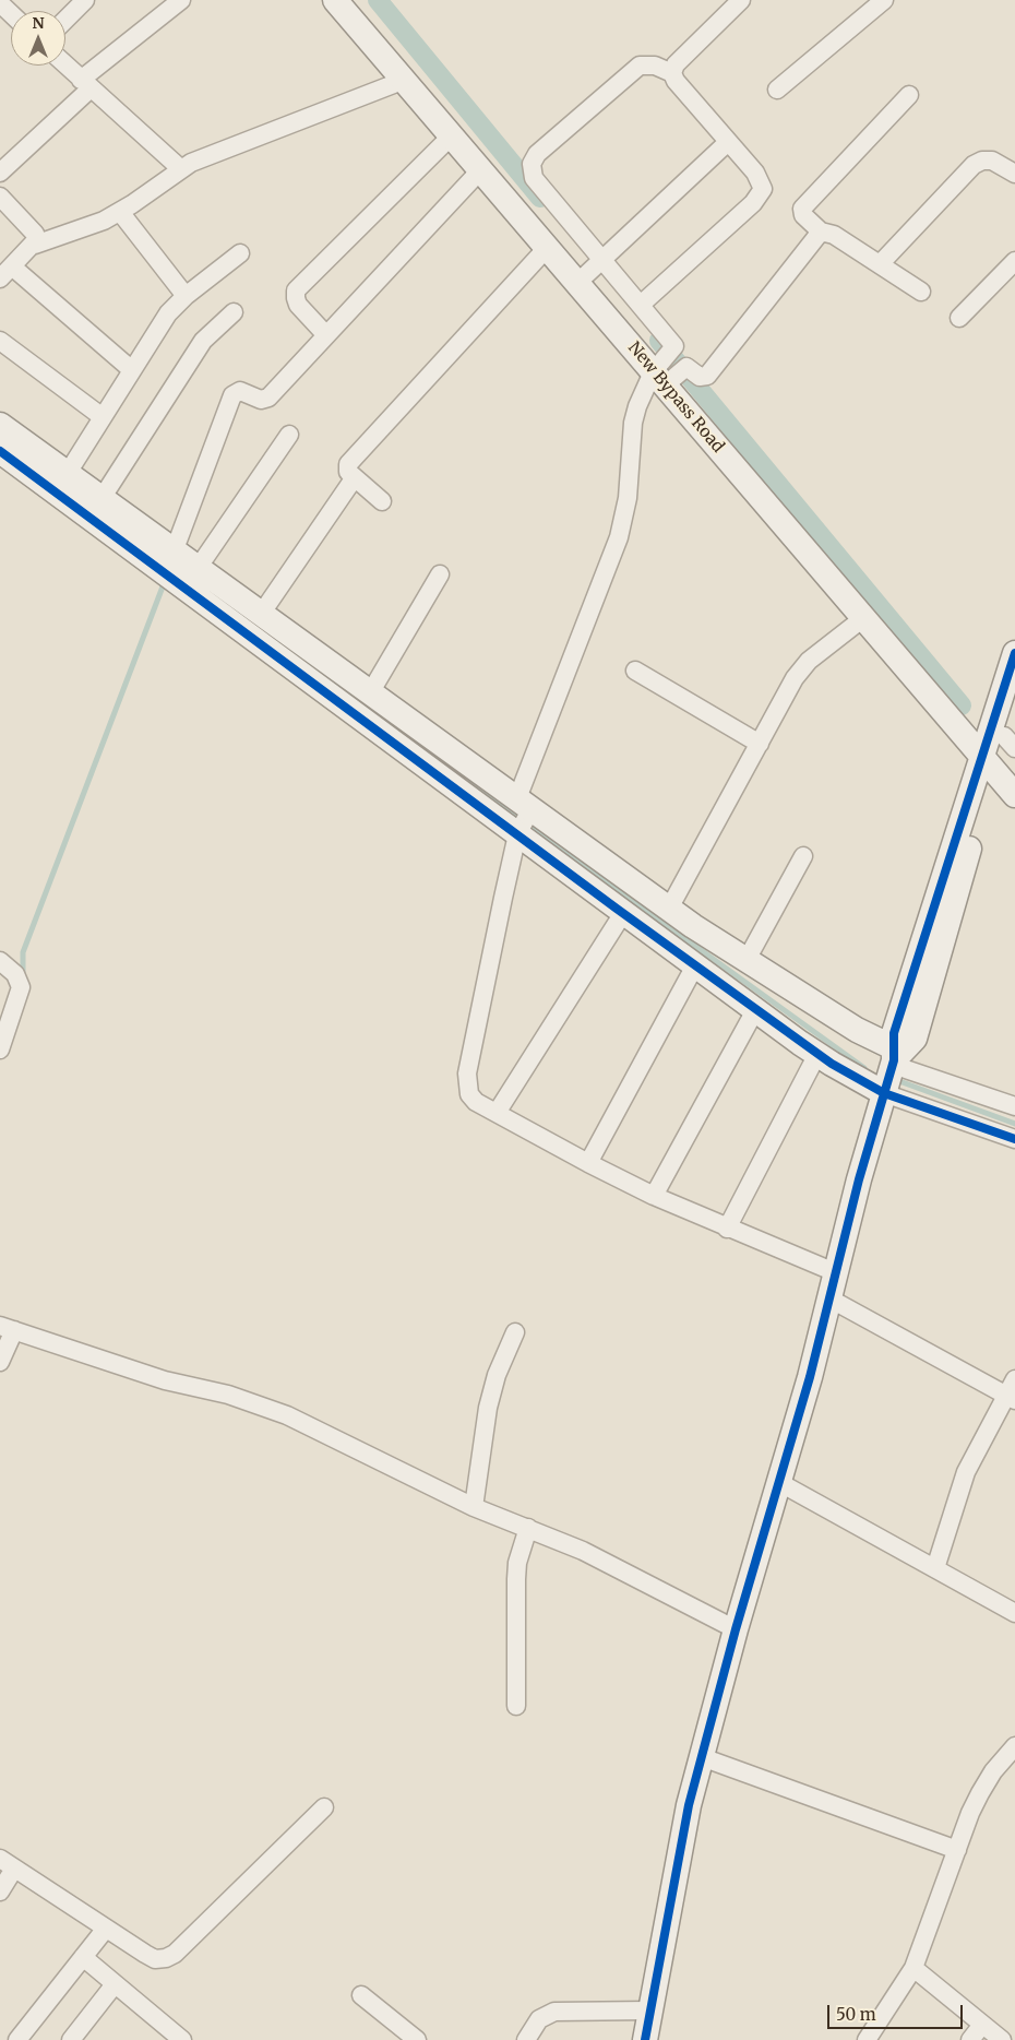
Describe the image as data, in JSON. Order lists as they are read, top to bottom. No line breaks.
{"streets":{"street":["New Bypass Road"]},"scale_bar":"50 m","north":"top"}
